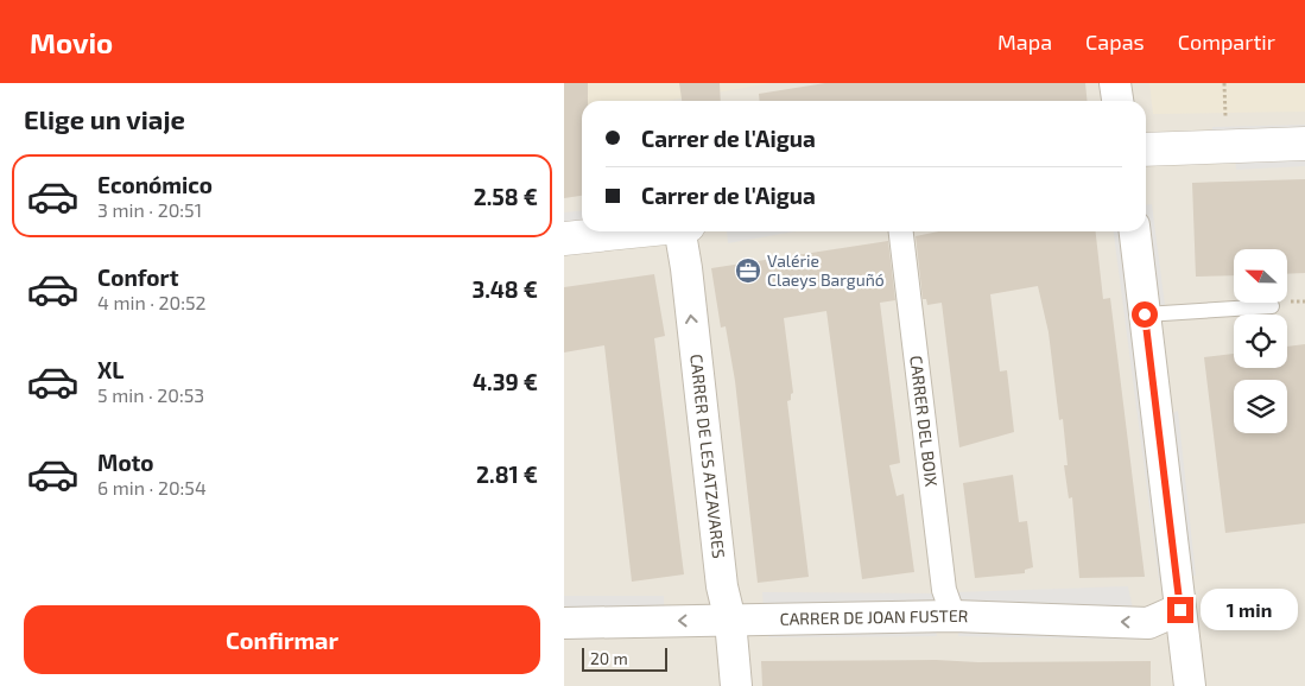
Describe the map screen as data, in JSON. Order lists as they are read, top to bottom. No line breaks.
{"streets":{"street":["CARRER DEL BOIX","CARRER DE LES ATZAVARES","CARRER DE JOAN FUSTER"]},"crossings":[["CARRER DEL BOIX","CARRER DE JOAN FUSTER"],["CARRER DE LES ATZAVARES","CARRER DE JOAN FUSTER"]],"one_way":["CARRER DE LES ATZAVARES","CARRER DE JOAN FUSTER"],"places":{"office":["Valérie Claeys Barguñó"]},"scale_bar":"20 m","north":"left","page":{"header":"Movio","nav":["Mapa","Capas","Compartir"],"heading":"Elige un viaje","banner":["Carrer de l'Aigua","Carrer de l'Aigua"],"list":[{"name":"Económico","note":"3 min · 20:51","value":"2.58 €"},{"name":"Confort","note":"4 min · 20:52","value":"3.48 €"},{"name":"XL","note":"5 min · 20:53","value":"4.39 €"},{"name":"Moto","note":"6 min · 20:54","value":"2.81 €"}],"bubble":"1 min","buttons":"Confirmar","scale":"20 m"}}
